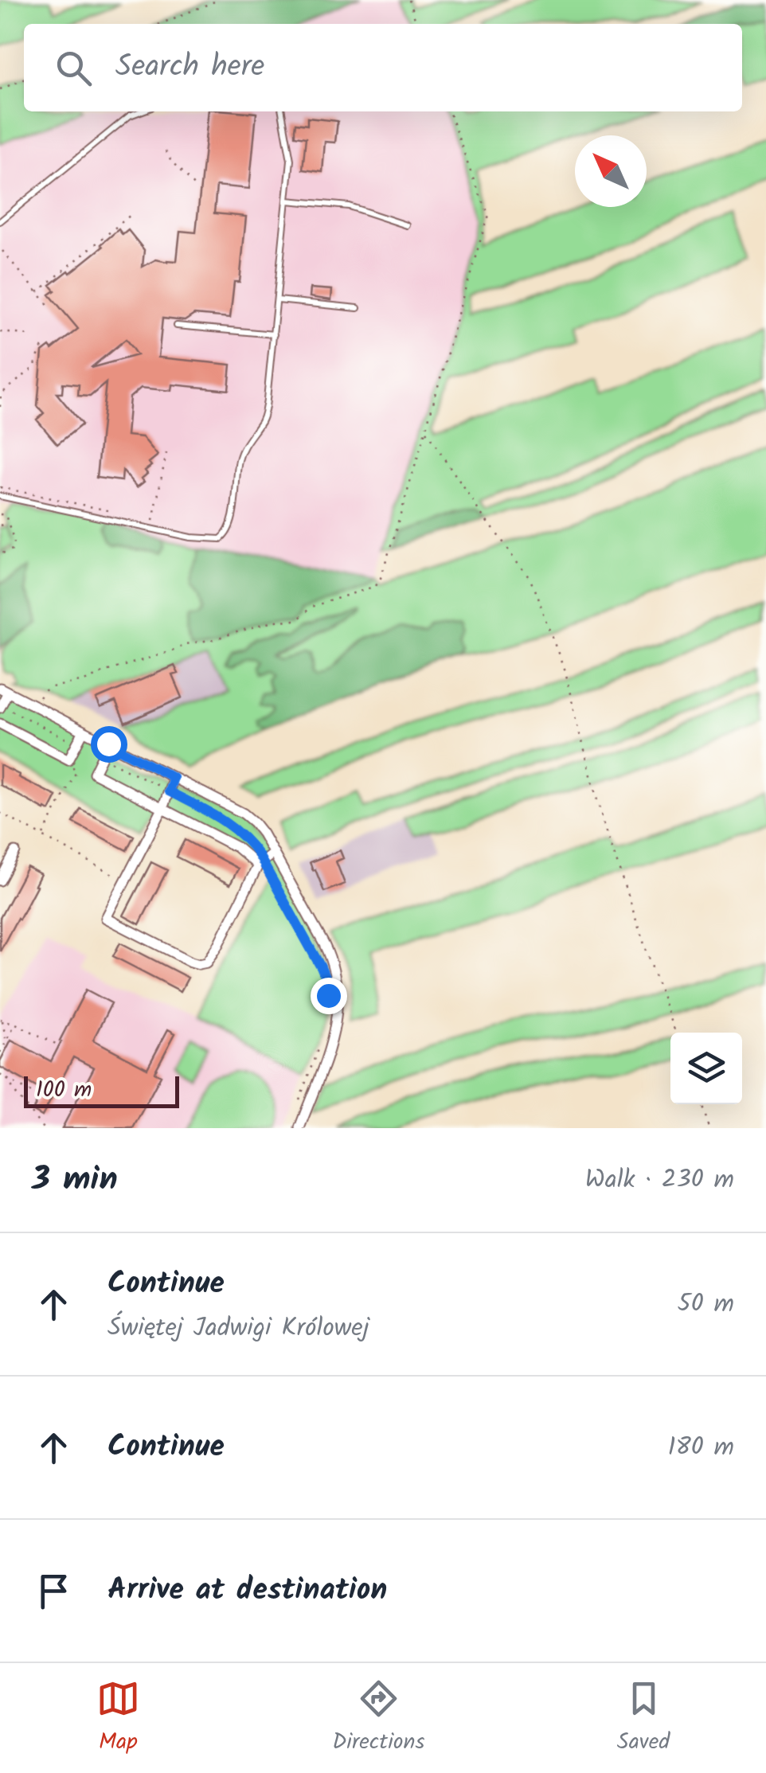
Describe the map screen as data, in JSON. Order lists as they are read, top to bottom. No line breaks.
{"scale_bar":"100 m","north":"top left","page":{"search":"Search here","scale":"100 m","heading":["3 min","Walk · 230 m"],"list":[["Continue","Świętej Jadwigi Królowej","50 m"],["Continue","180 m"],"Arrive at destination"],"nav":["Map","Directions","Saved"]}}
